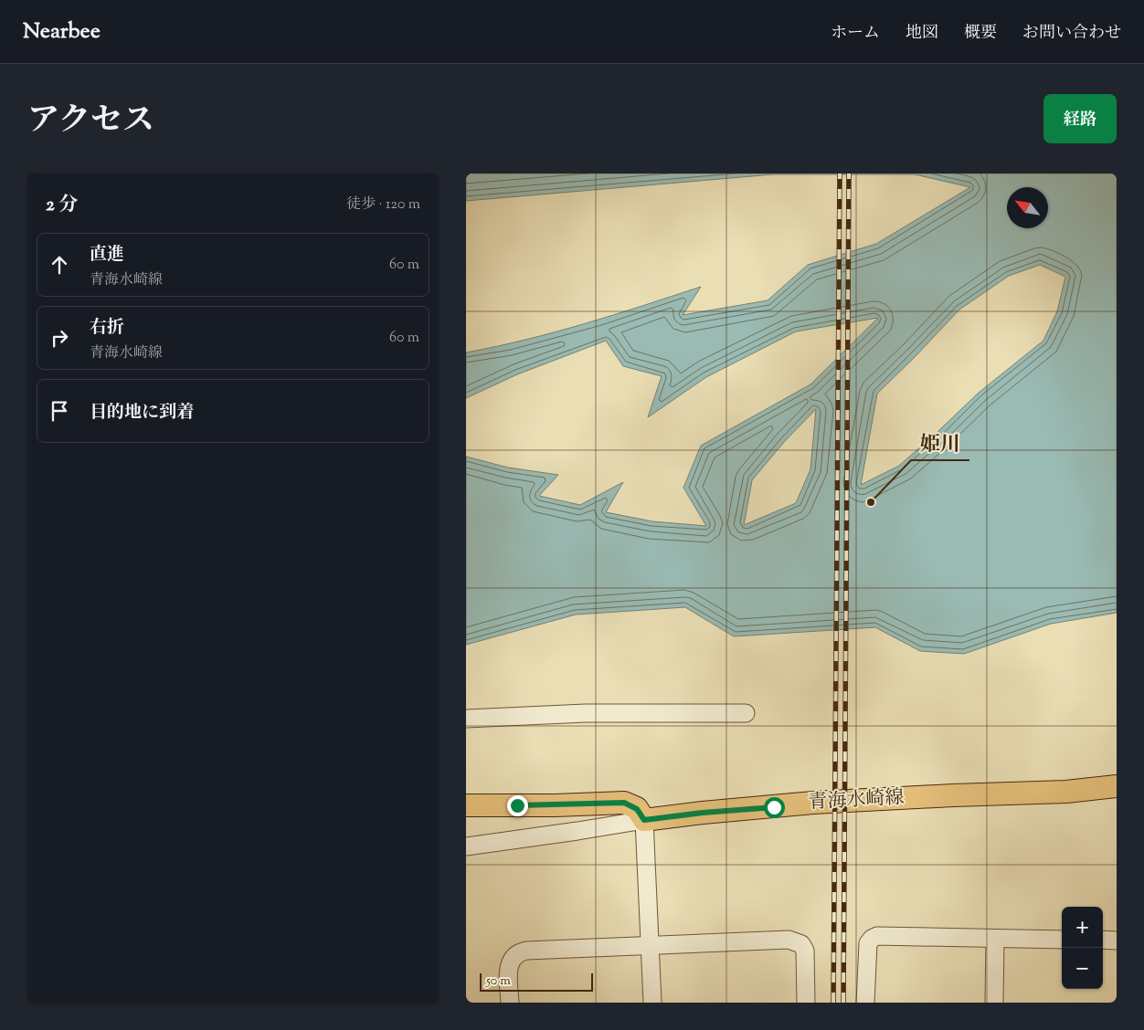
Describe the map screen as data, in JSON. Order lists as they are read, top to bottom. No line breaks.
{"streets":{"main road":["青海水崎線"]},"places":["姫川"],"scale_bar":"50 m","north":"top left","page":{"header":"Nearbee","nav":["ホーム","地図","概要","お問い合わせ"],"title":"アクセス","buttons":"経路","heading":["2 分","徒歩 · 120 m"],"list":[["直進","青海水崎線","60 m"],["右折","青海水崎線","60 m"],"目的地に到着"],"map_buttons":["+","−"],"scale":"50 m"}}
